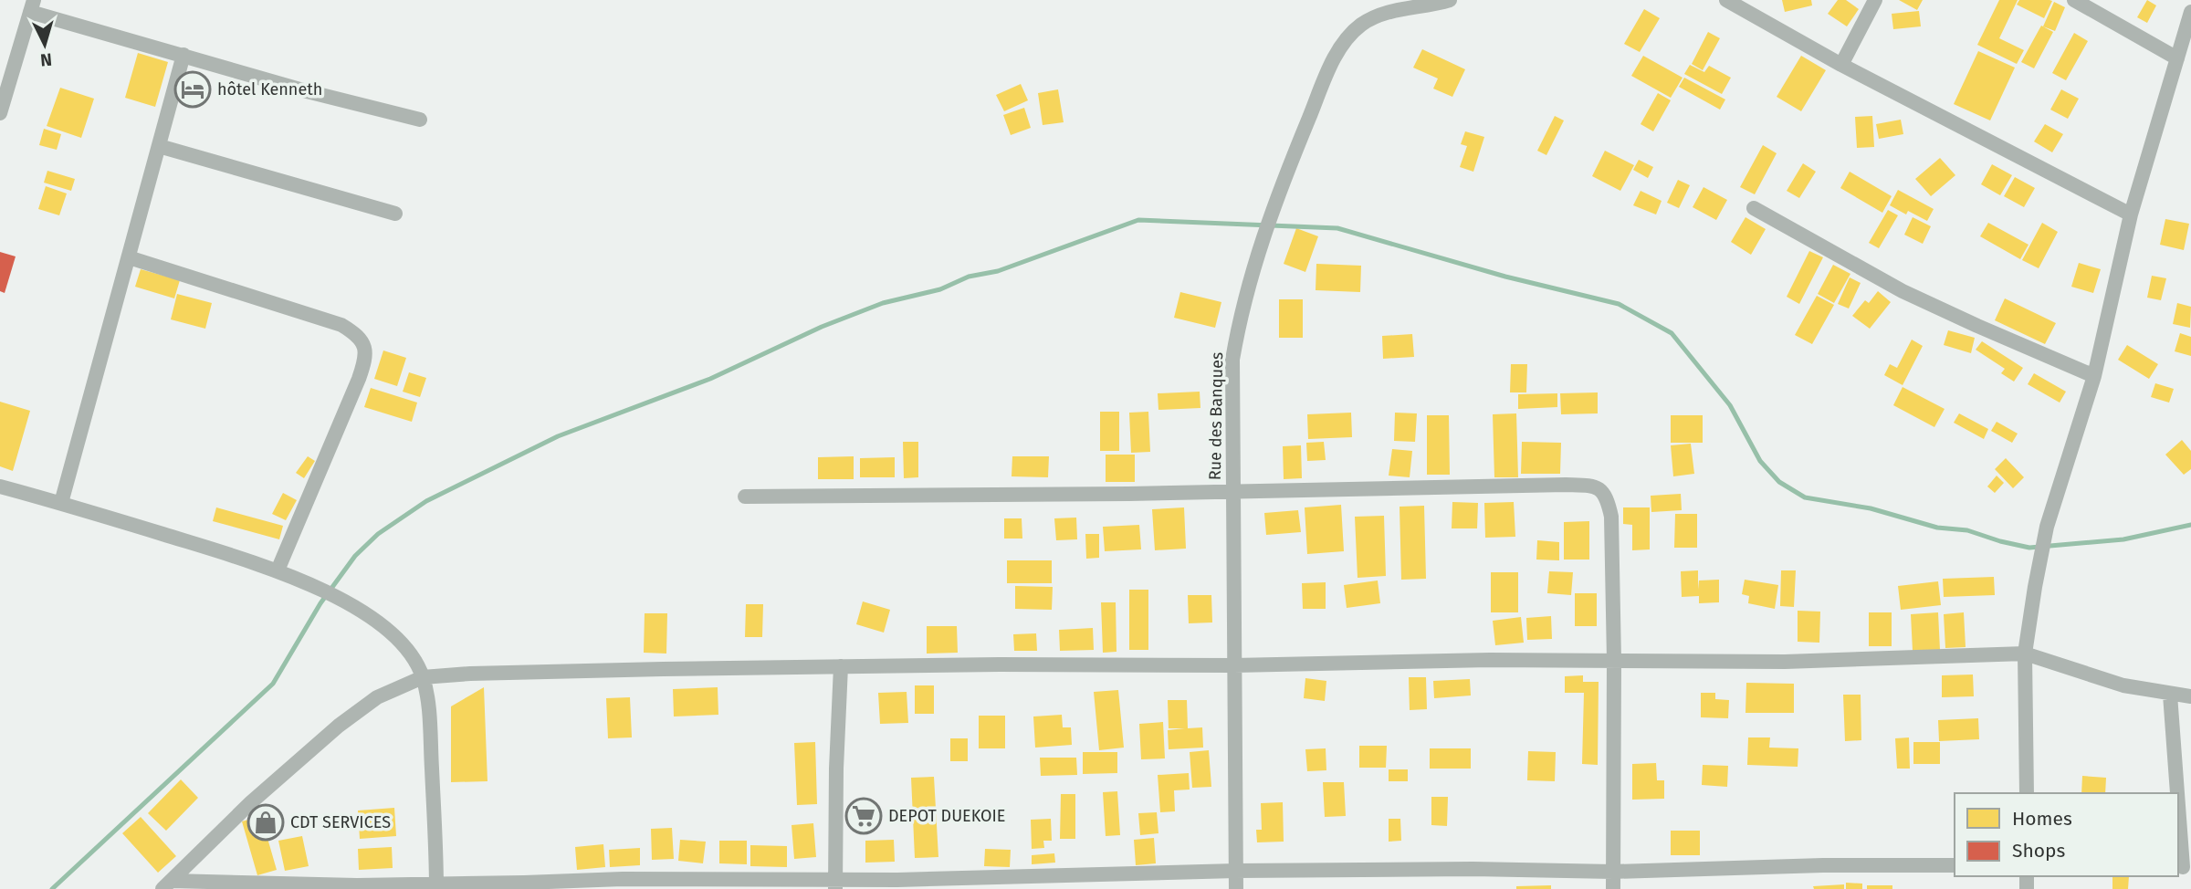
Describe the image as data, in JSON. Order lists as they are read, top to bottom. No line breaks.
{"streets":{"street":["Rue des Banques"]},"places":{"hotel":["hôtel Kenneth"],"supermarket":["DEPOT DUEKOIE"],"shop":["CDT SERVICES"]},"legend":["Homes","Shops"],"north":"bottom"}
